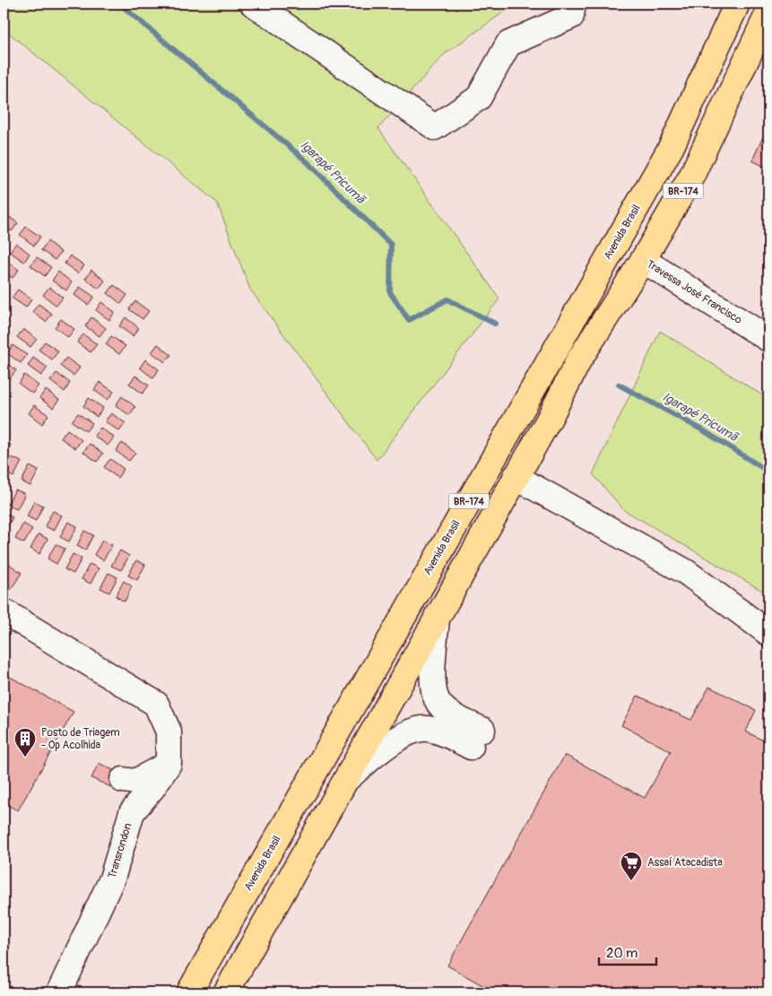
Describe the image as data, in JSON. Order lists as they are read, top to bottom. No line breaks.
{"streets":{"highway":["BR-174","Avenida Brasil"],"street":["Travessa José Francisco","Transrondon"]},"crossings":[["BR-174","Travessa José Francisco"]],"water":["Igarapé Pricumã"],"places":{"building":["Posto de Triagem - Op Acolhida"],"supermarket":["Assaí Atacadista"]},"scale_bar":"20 m"}
